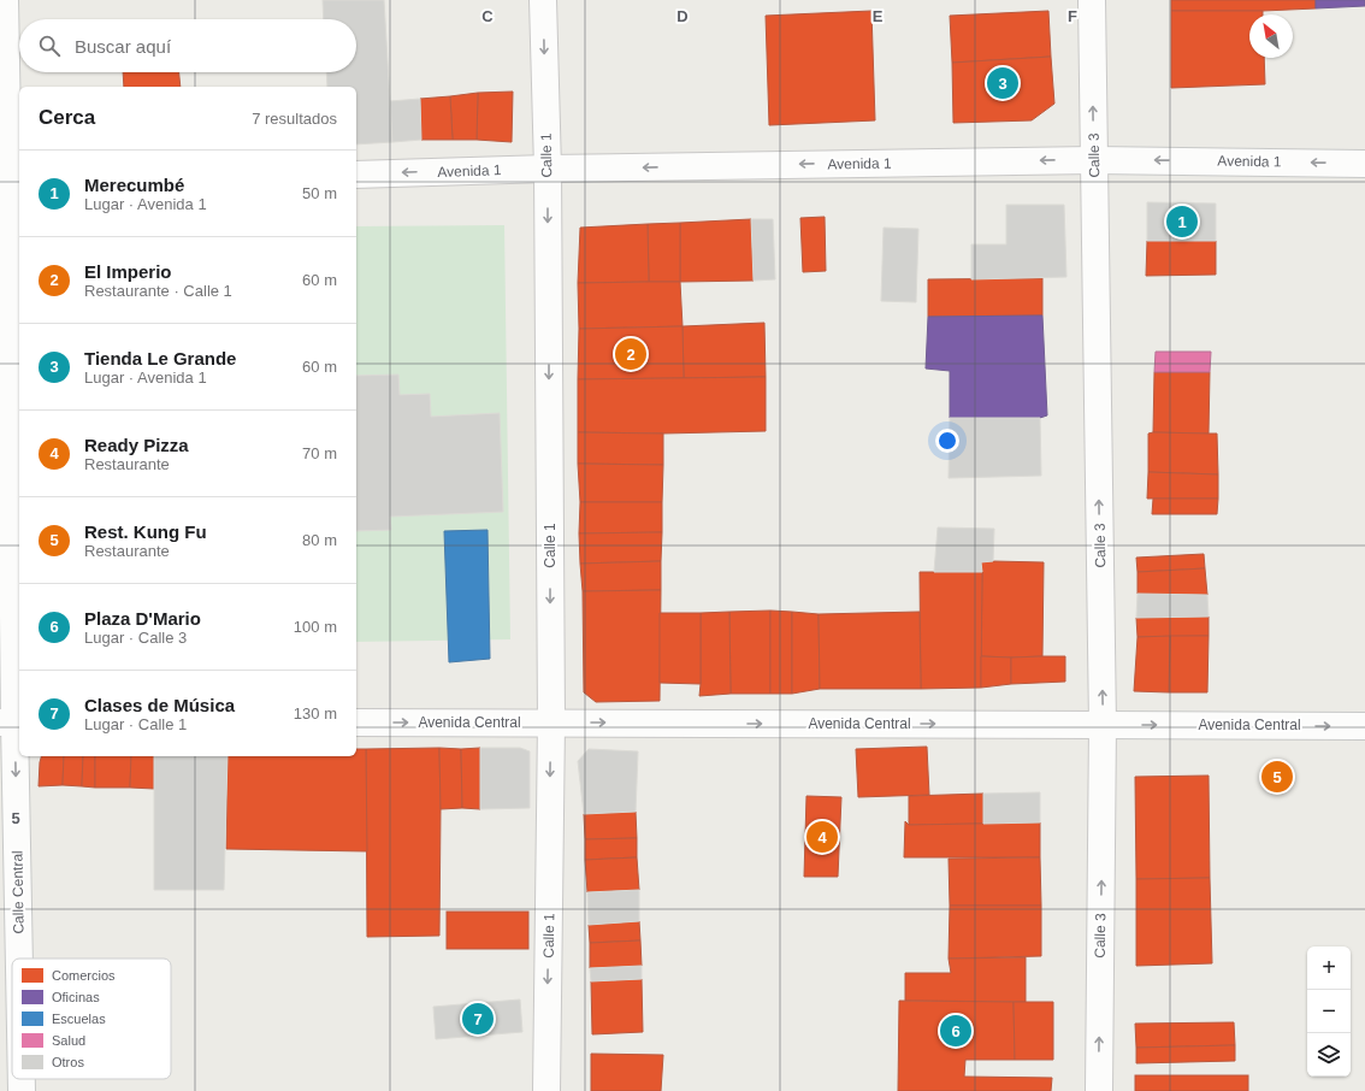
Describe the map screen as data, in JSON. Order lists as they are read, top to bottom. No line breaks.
{"streets":{"main road":["Calle 1","Calle 3","Avenida 1","Avenida Central","Calle Central"]},"crossings":[["Calle 1","Avenida 1"],["Calle 1","Avenida Central"],["Calle 3","Avenida 1"],["Calle 3","Avenida Central"]],"one_way":["Calle 1","Calle 3","Avenida 1","Avenida Central"],"legend":["Comercios","Oficinas","Escuelas","Salud","Otros"],"north":"top left","page":{"search":"Buscar aquí","pins":["3","1","2","5","4","7","6"],"heading":["Cerca","7 resultados"],"list":[{"mark":"1","name":"Merecumbé","note":"Lugar · Avenida 1","value":"50 m"},{"mark":"2","name":"El Imperio","note":"Restaurante · Calle 1","value":"60 m"},{"mark":"3","name":"Tienda Le Grande","note":"Lugar · Avenida 1","value":"60 m"},{"mark":"4","name":"Ready Pizza","note":"Restaurante","value":"70 m"},{"mark":"5","name":"Rest. Kung Fu","note":"Restaurante","value":"80 m"},{"mark":"6","name":"Plaza D'Mario","note":"Lugar · Calle 3","value":"100 m"},{"mark":"7","name":"Clases de Música","note":"Lugar · Calle 1","value":"130 m"}],"map_buttons":["+","−"]},"grid":{"columns":["C","D","E","F"],"rows":["5"]}}
